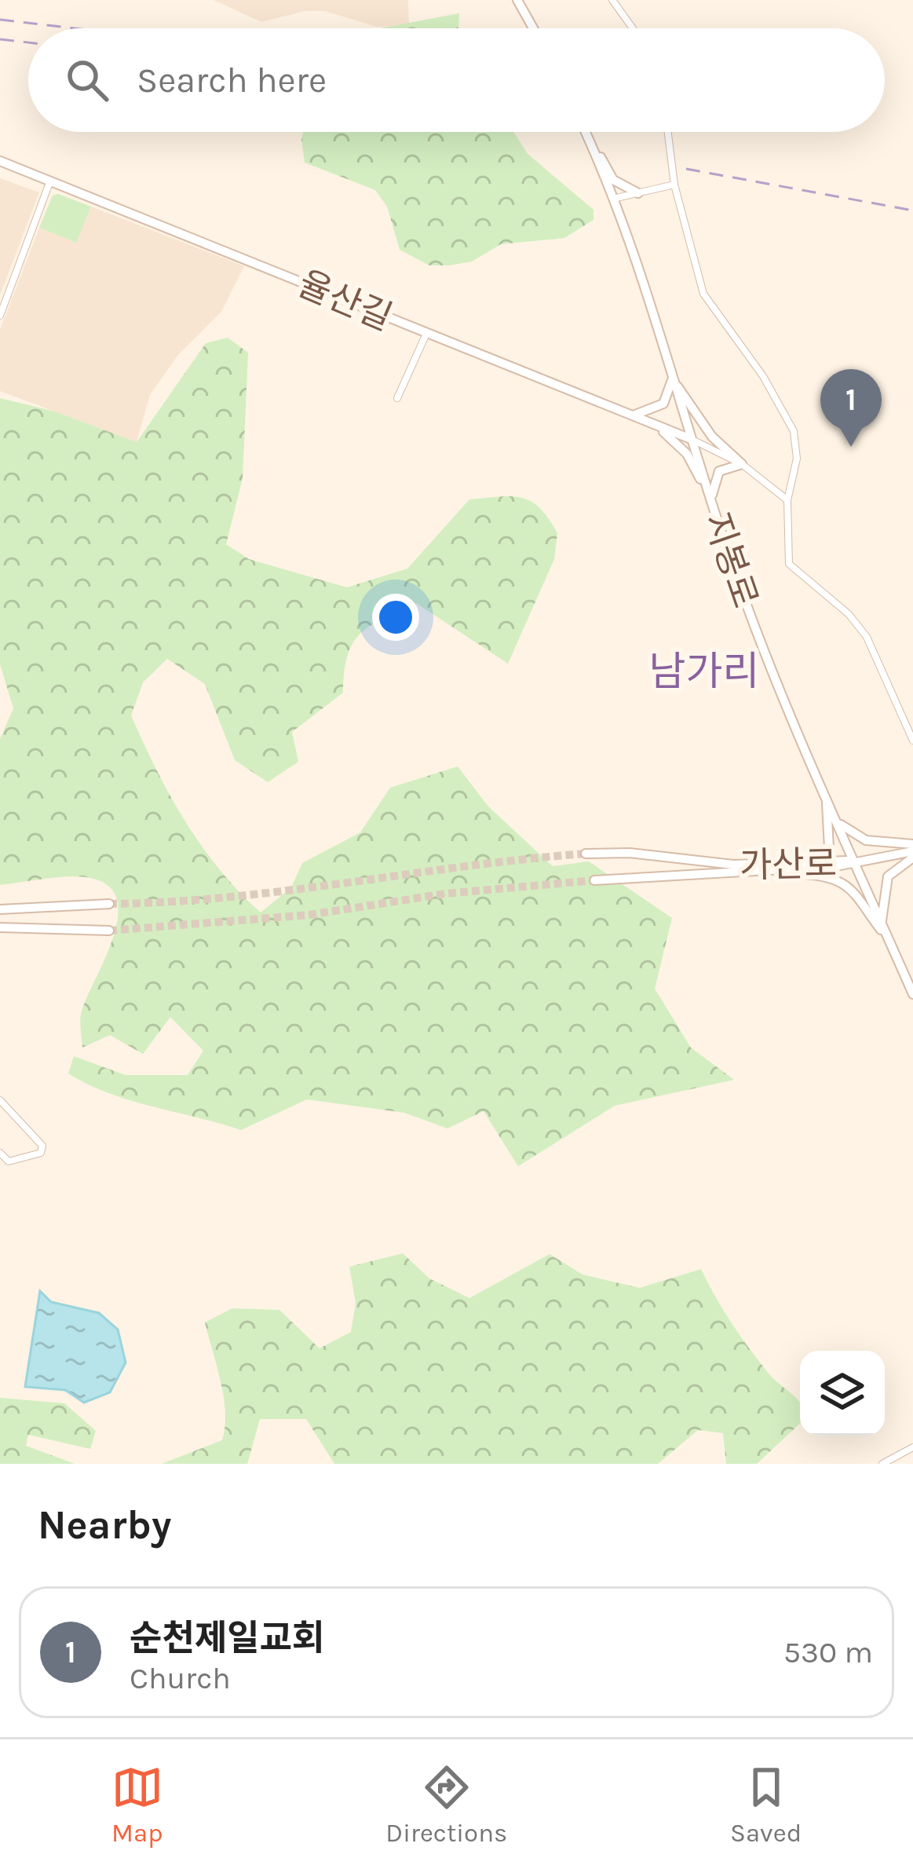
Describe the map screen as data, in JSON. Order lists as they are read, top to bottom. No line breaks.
{"streets":{"main road":["율산길","지봉로","가산로"]},"crossings":[["율산길","지봉로"],["지봉로","가산로"]],"districts":["남가리"],"page":{"search":"Search here","pins":"1","heading":"Nearby","list":[{"mark":"1","name":"순천제일교회","note":"Church","value":"530 m"}],"nav":["Map","Directions","Saved"]}}
